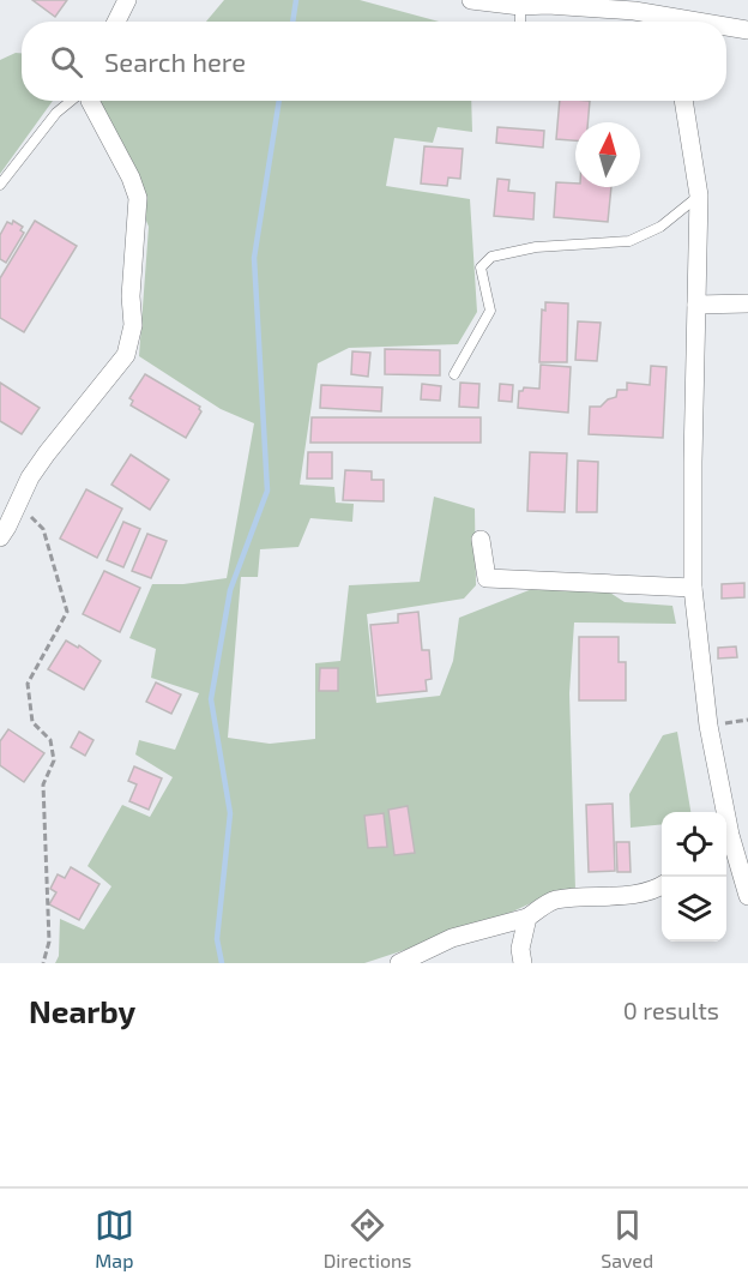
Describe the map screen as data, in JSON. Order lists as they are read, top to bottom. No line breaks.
{"north":"top","page":{"search":"Search here","heading":["Nearby","0 results"],"nav":["Map","Directions","Saved"]}}
